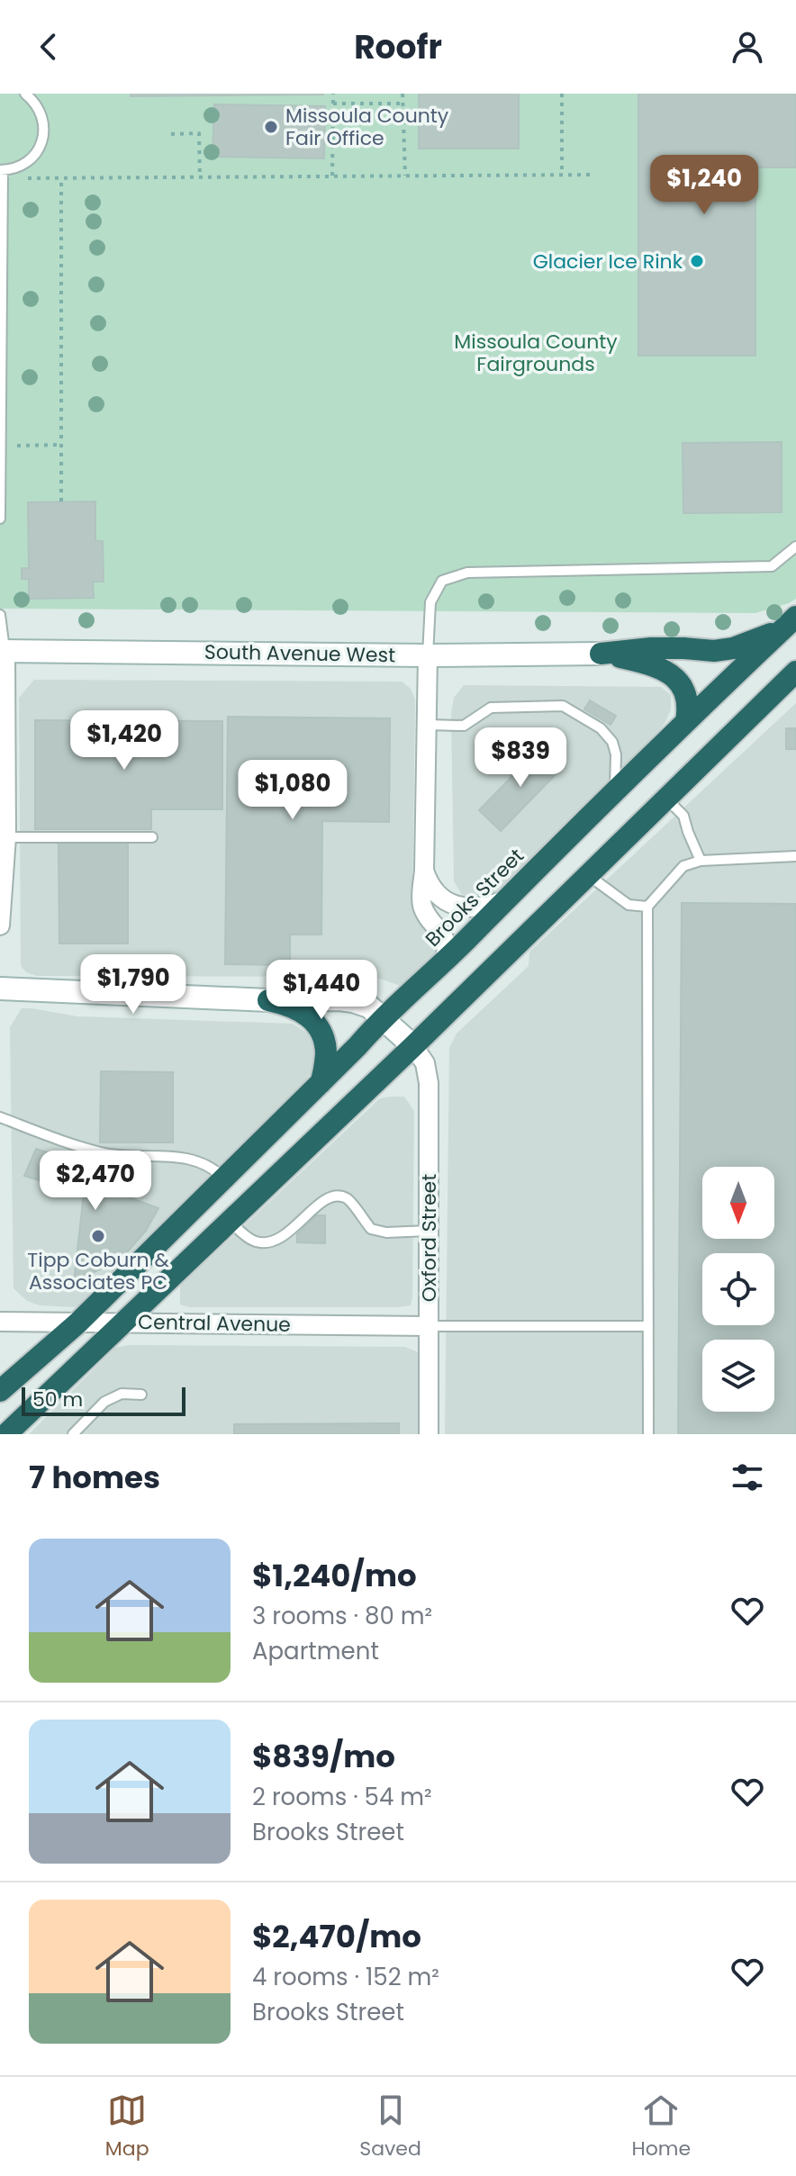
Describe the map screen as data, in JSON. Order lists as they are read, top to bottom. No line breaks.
{"streets":{"highway":["Brooks Street"],"street":["South Avenue West","Oxford Street","Central Avenue"]},"crossings":[["Brooks Street","Central Avenue"],["Oxford Street","Central Avenue"]],"parks":["Missoula County Fairgrounds"],"places":["Missoula County Fair Office","Glacier Ice Rink","Tipp Coburn & Associates PC"],"scale_bar":"50 m","north":"bottom","page":{"header":"Roofr","price":["$1,240","$1,420","$839","$1,080","$1,790","$1,440","$2,470"],"scale":"50 m","heading":"7 homes","list":[{"name":"$1,240/mo","note":"3 rooms · 80 m² · Apartment"},{"name":"$839/mo","note":"2 rooms · 54 m² · Brooks Street"},{"name":"$2,470/mo","note":"4 rooms · 152 m² · Brooks Street"}],"tabs":["Map","Saved","Home"]}}
